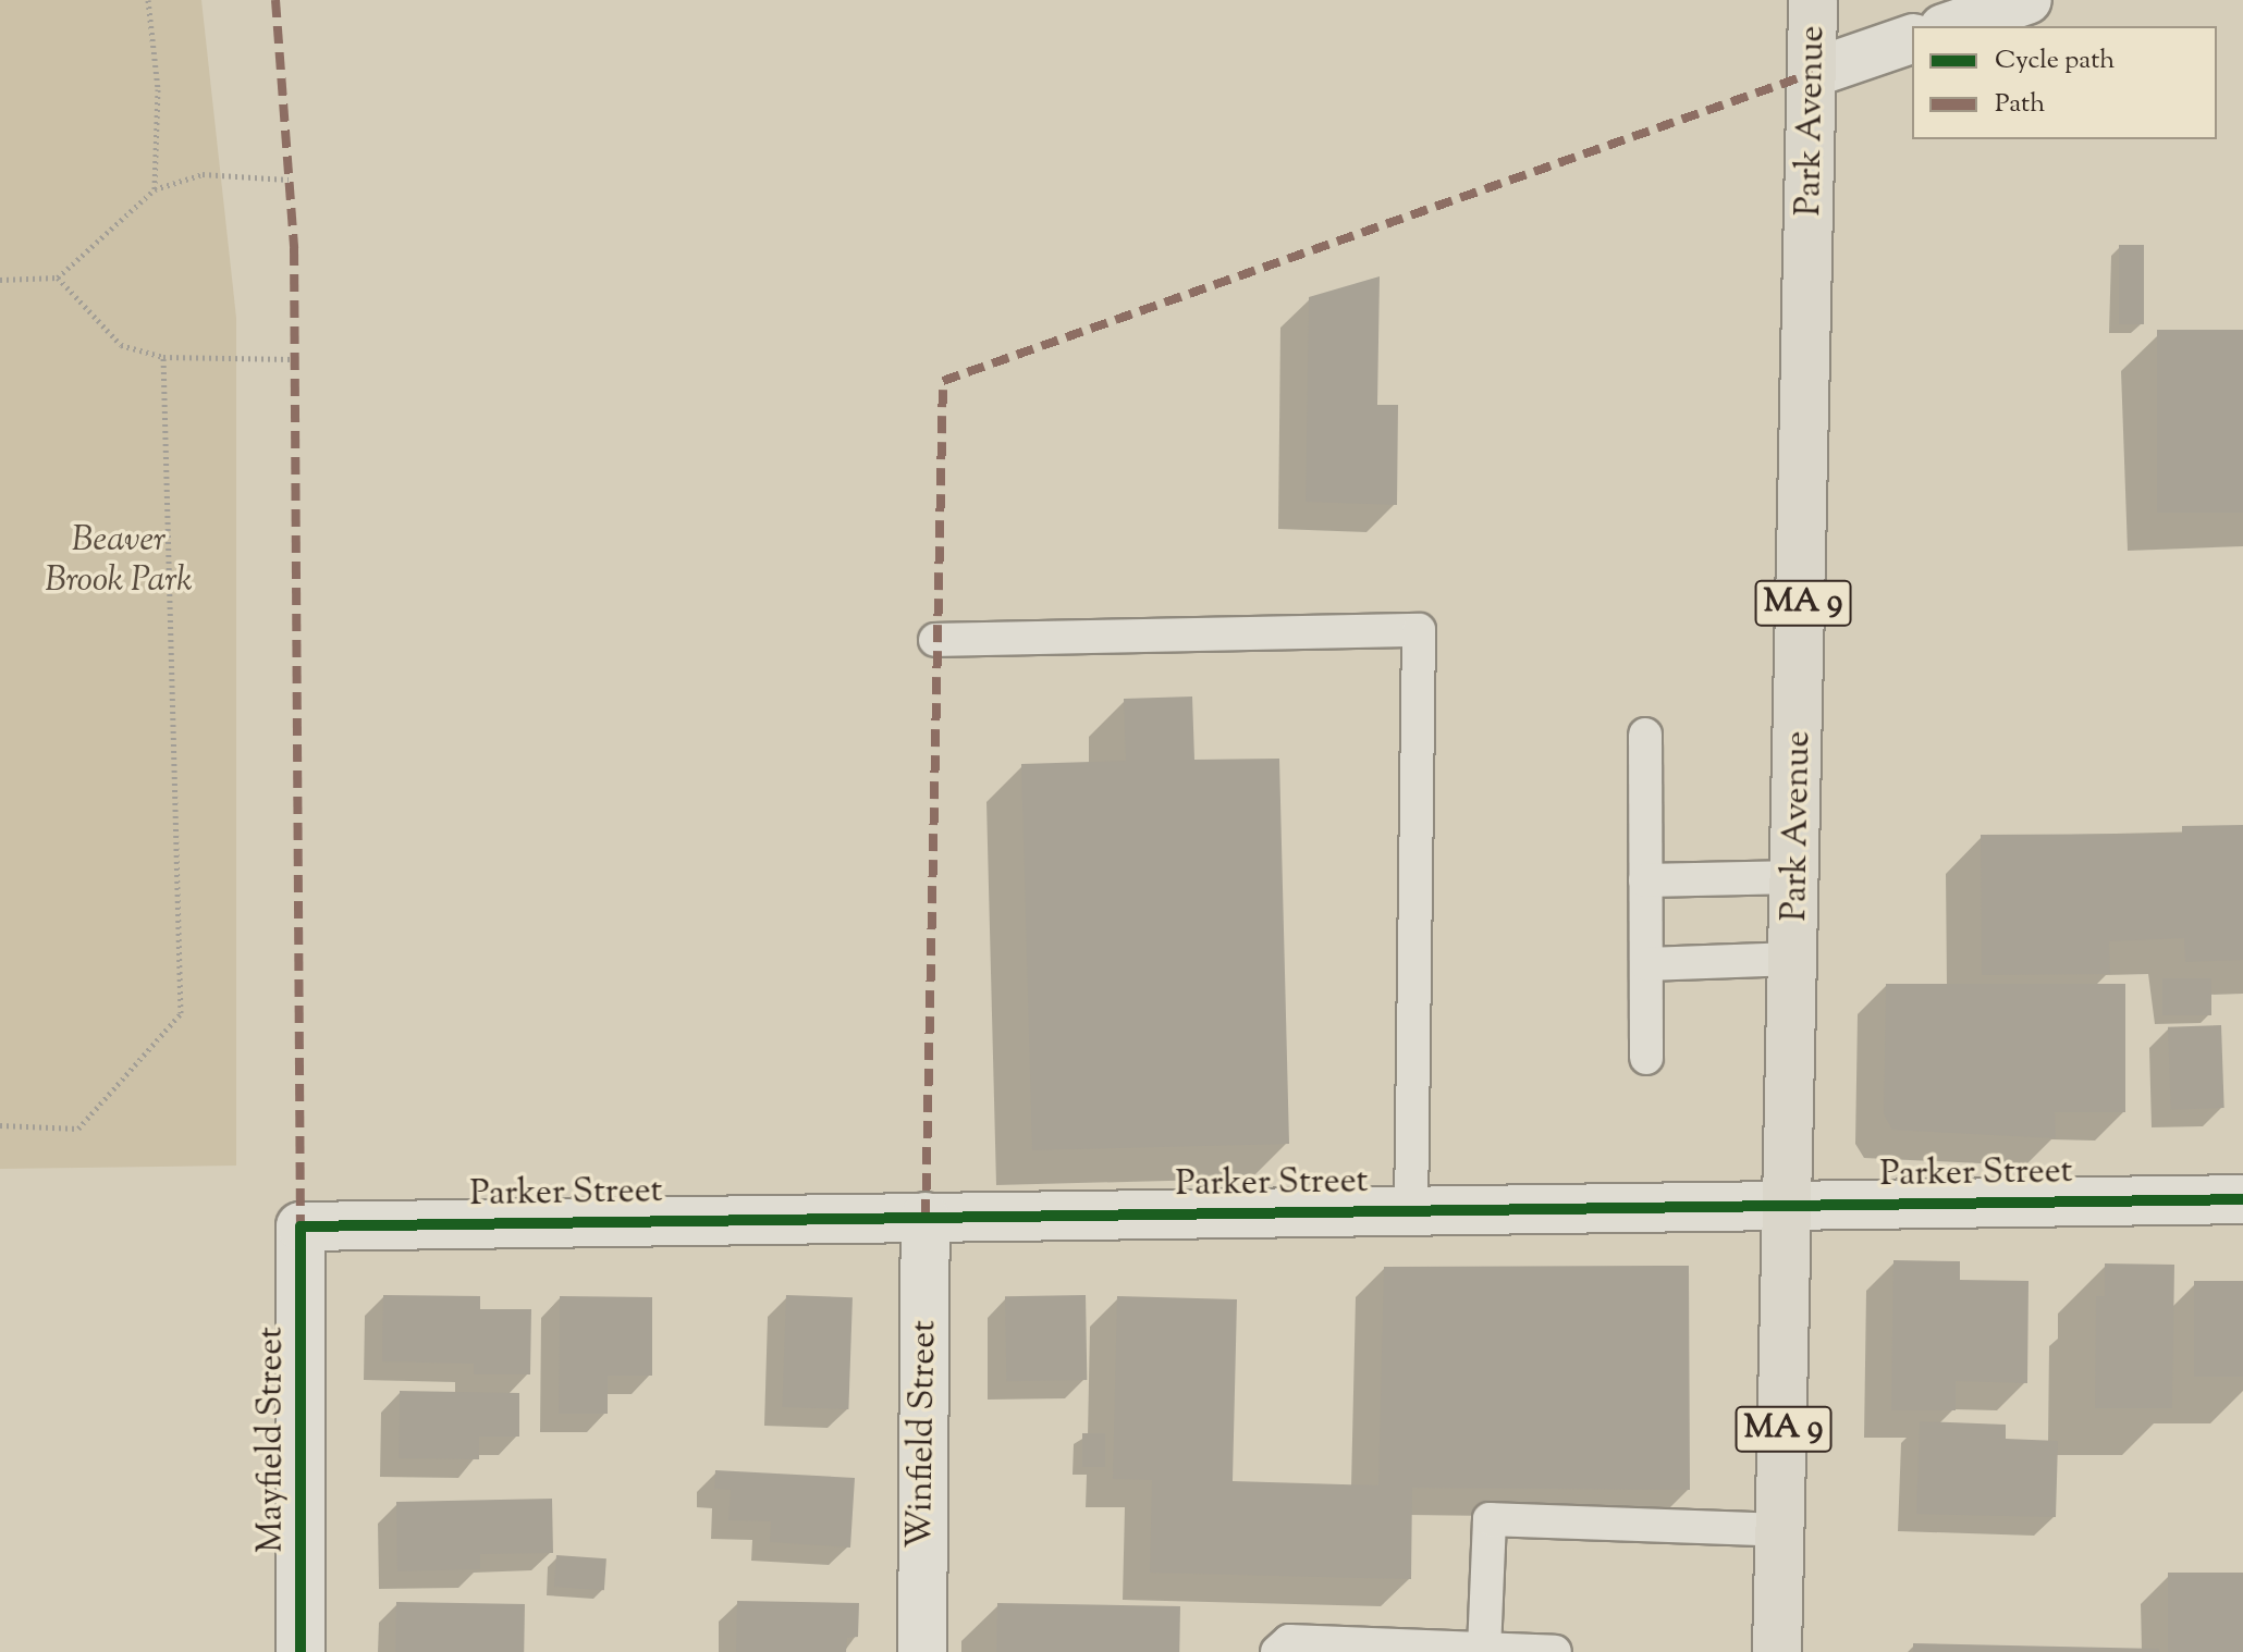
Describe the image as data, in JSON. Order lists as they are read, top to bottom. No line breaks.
{"streets":{"highway":["Park Avenue","MA 9"],"street":["Parker Street","Winfield Street","Mayfield Street"]},"crossings":[["Park Avenue","Parker Street"],["Parker Street","Winfield Street"],["Parker Street","Mayfield Street"]],"parks":["Beaver Brook Park"],"legend":["Cycle path","Path"]}
